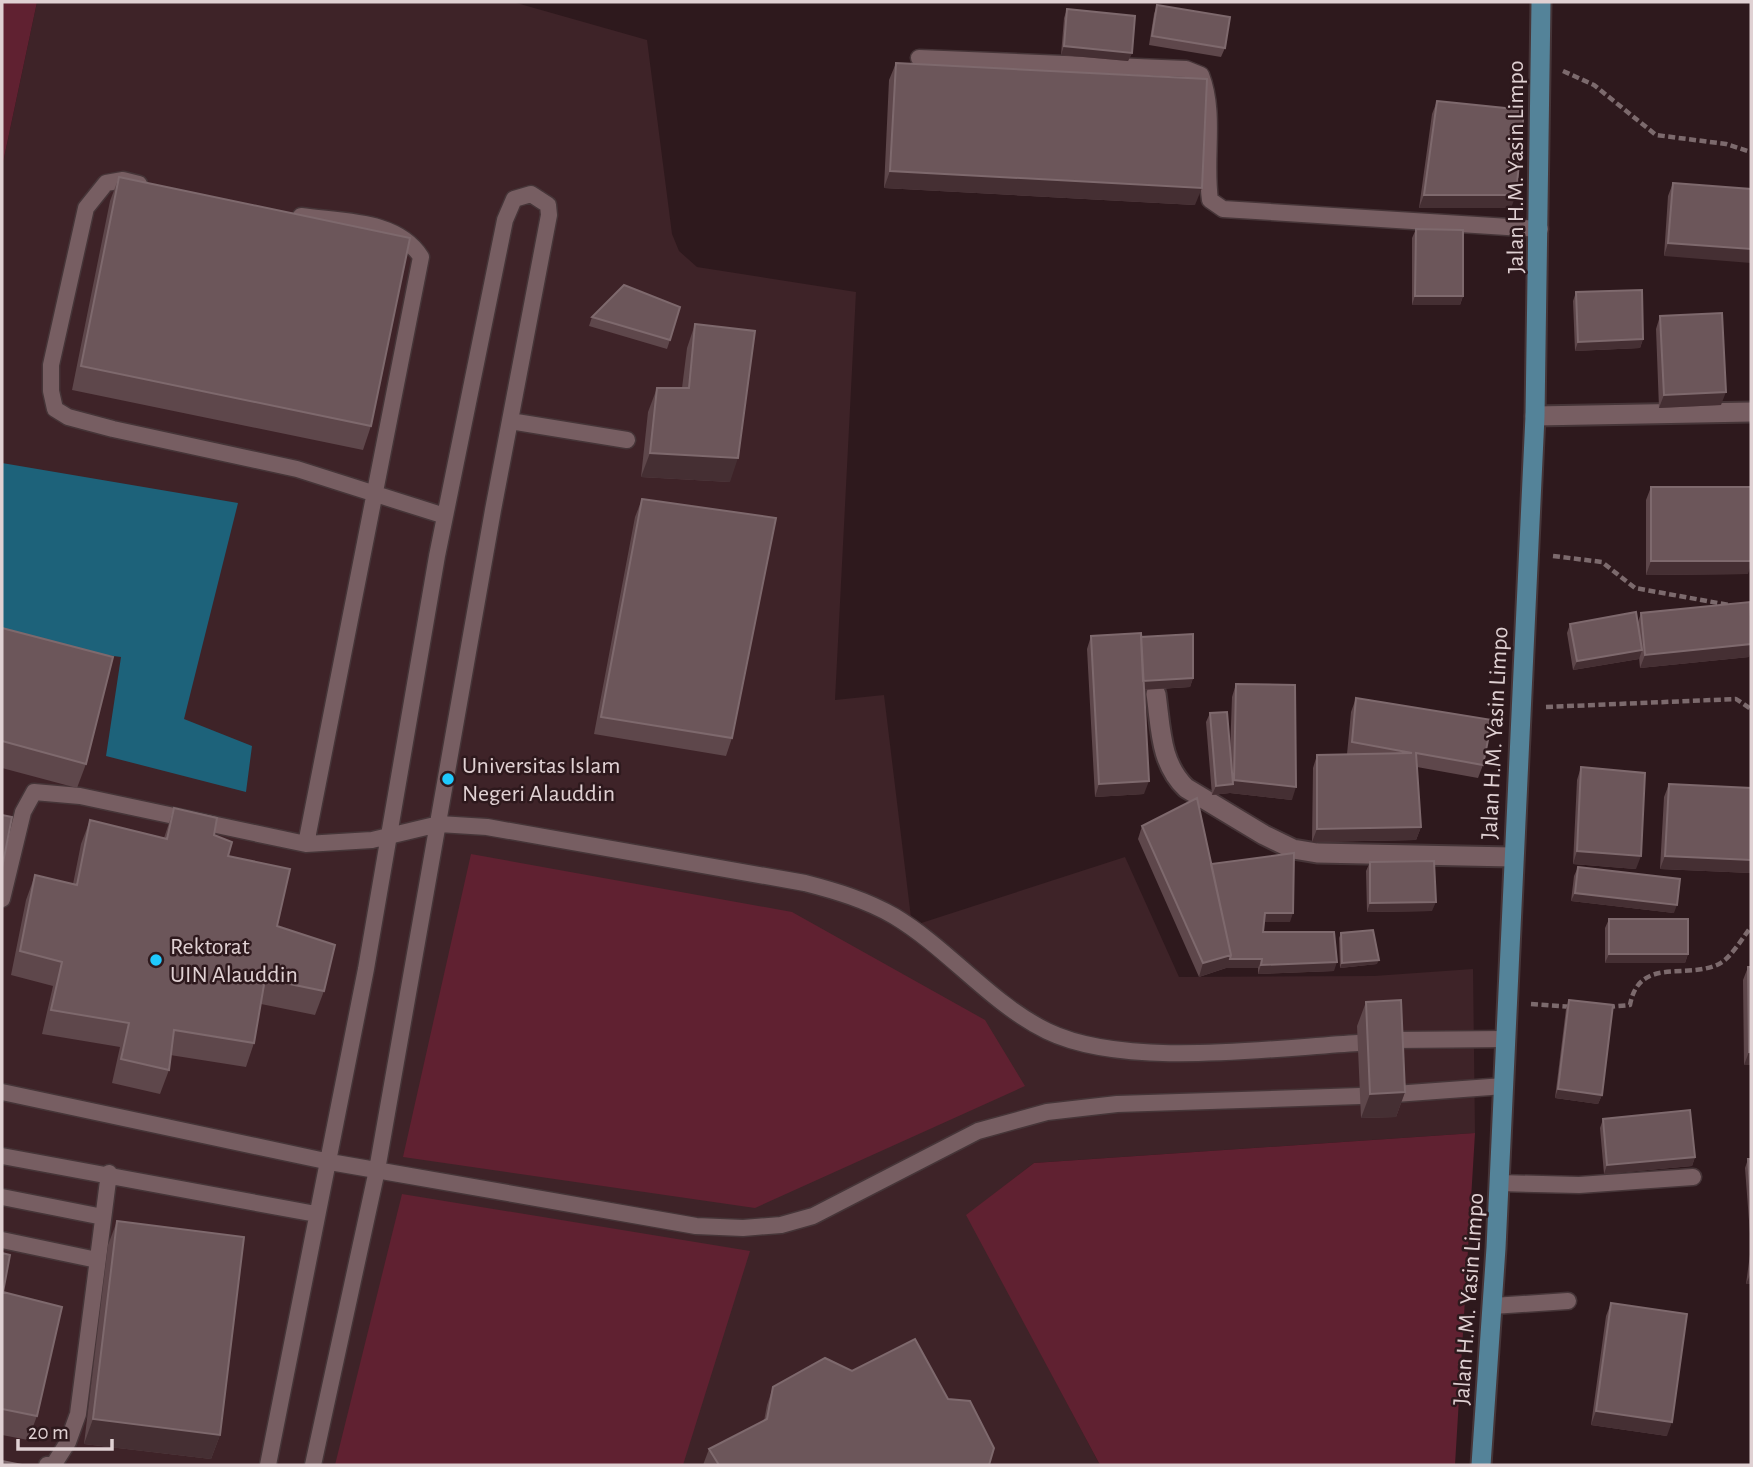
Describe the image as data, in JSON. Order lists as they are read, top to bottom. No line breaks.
{"streets":{"main road":["Jalan H.M. Yasin Limpo"]},"places":["Universitas Islam Negeri Alauddin","Rektorat UIN Alauddin"],"scale_bar":"20 m"}
